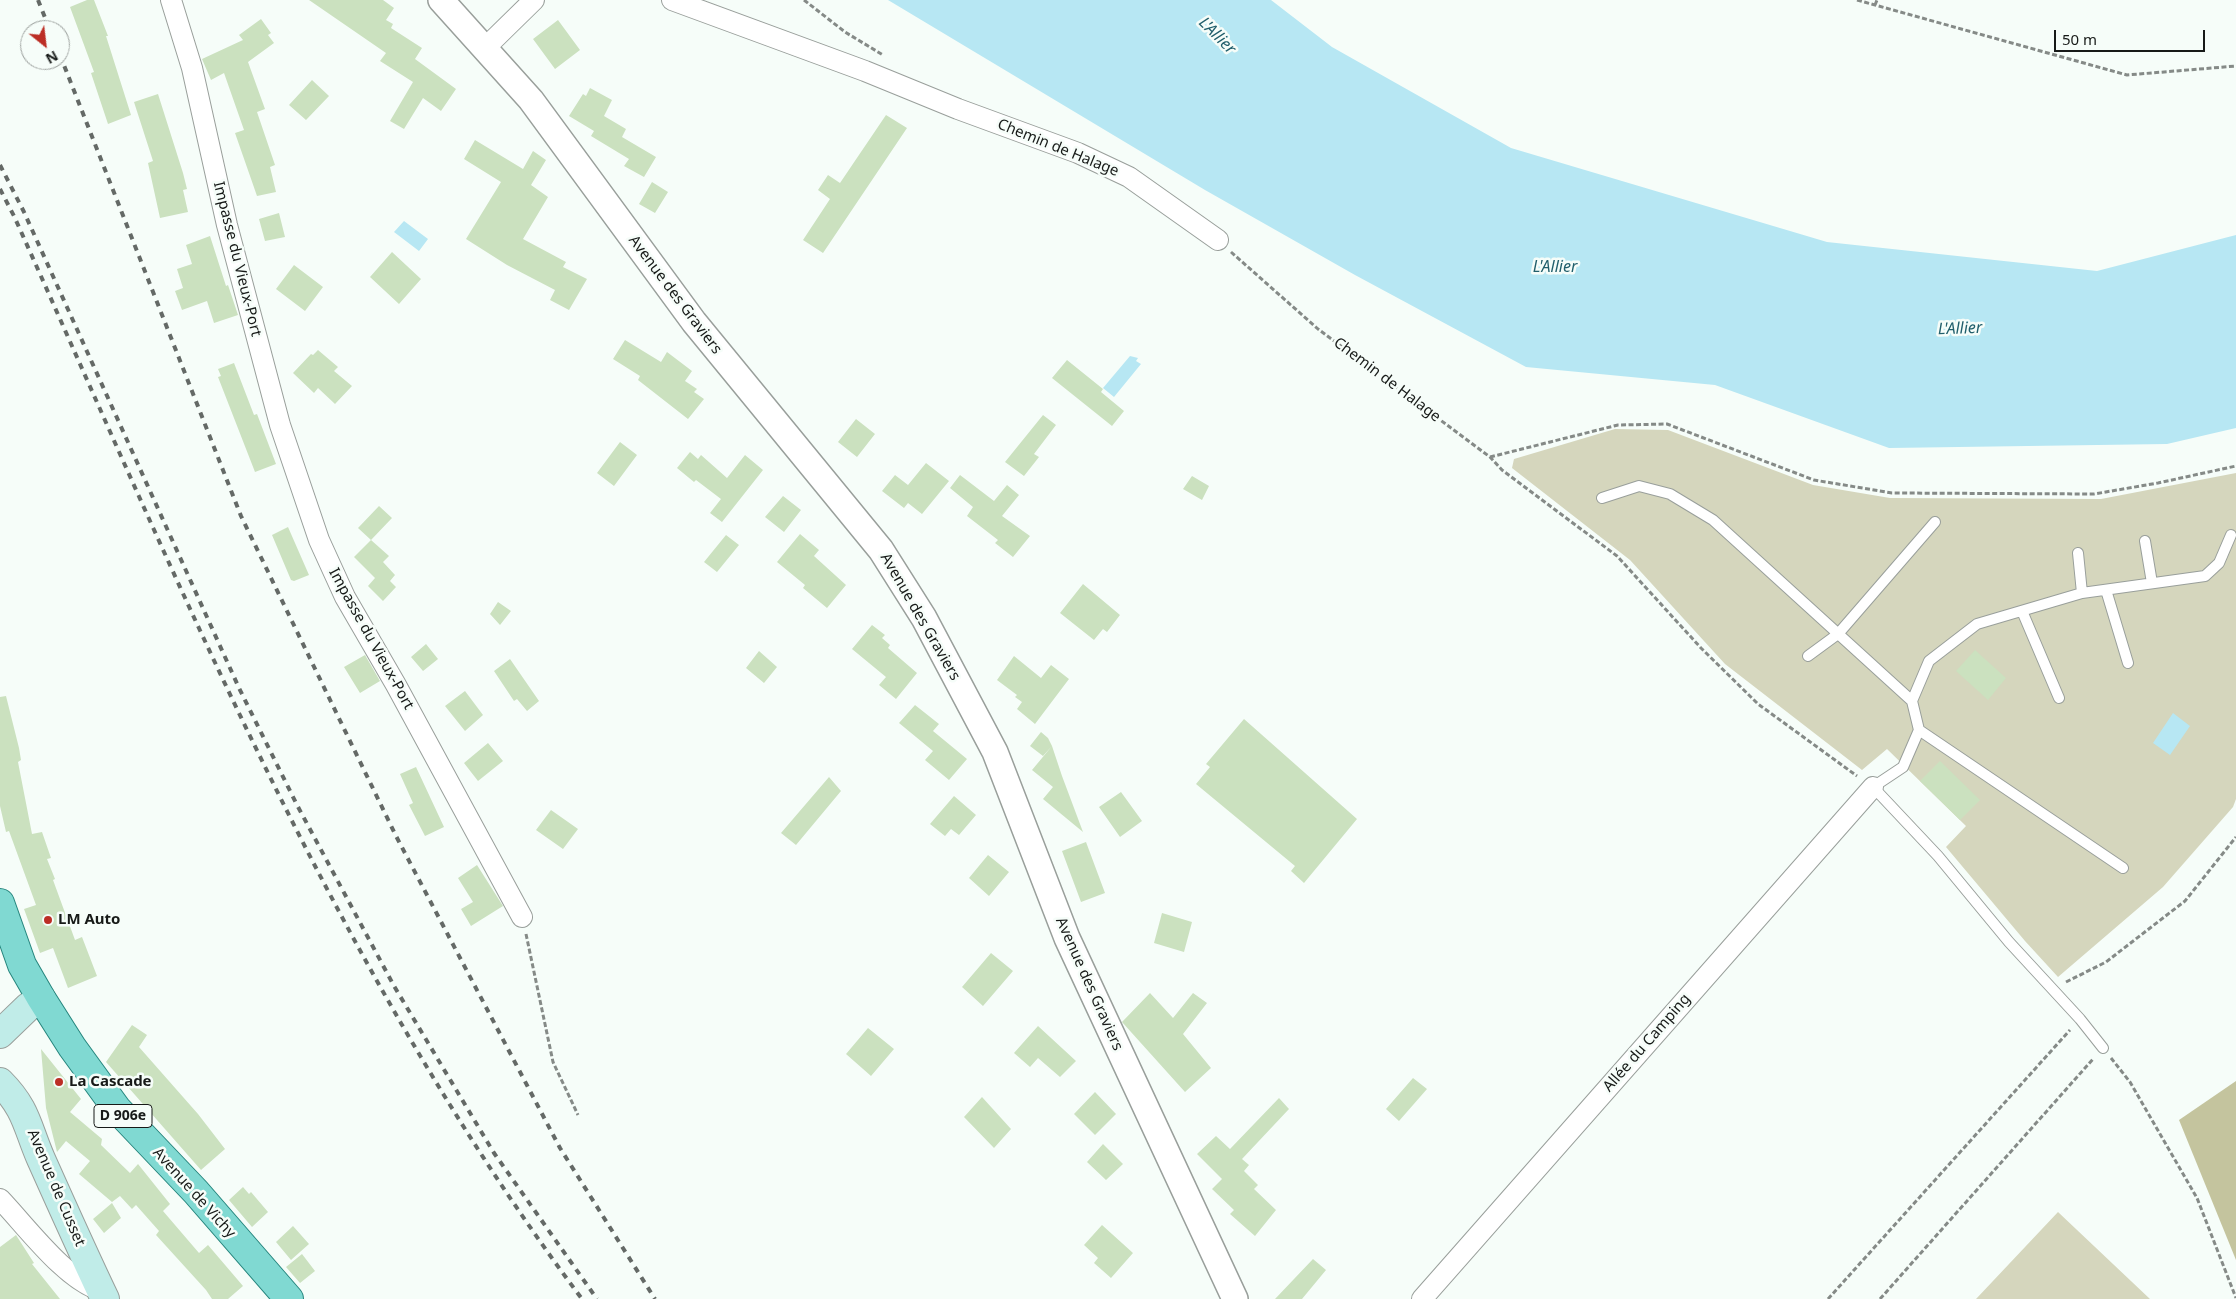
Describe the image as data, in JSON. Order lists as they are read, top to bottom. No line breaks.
{"streets":{"main road":["D 906e","Avenue de Cusset","Avenue de Vichy"],"street":["Chemin de Halage","Impasse du Vieux-Port","Avenue des Graviers","Allée du Camping"]},"crossings":[["Chemin de Halage","Allée du Camping"]],"water":["L'Allier"],"places":["LM Auto","La Cascade"],"scale_bar":"50 m","north":"bottom right"}
